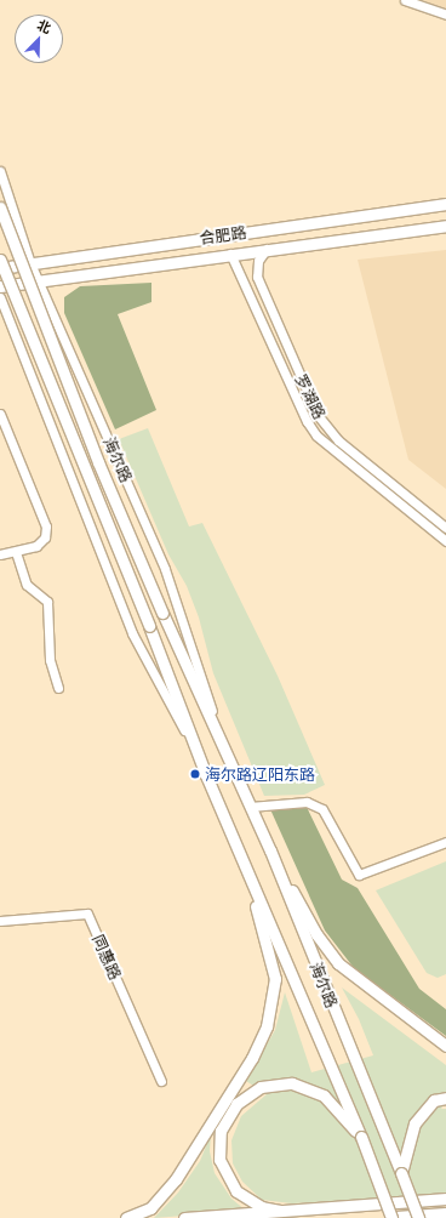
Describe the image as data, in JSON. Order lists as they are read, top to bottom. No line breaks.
{"streets":{"main road":["合肥路","海尔路"],"street":["罗湖路","同惠路"]},"crossings":[["合肥路","罗湖路"],["合肥路","海尔路"]],"places":["海尔路辽阳东路"],"north":"top right"}
